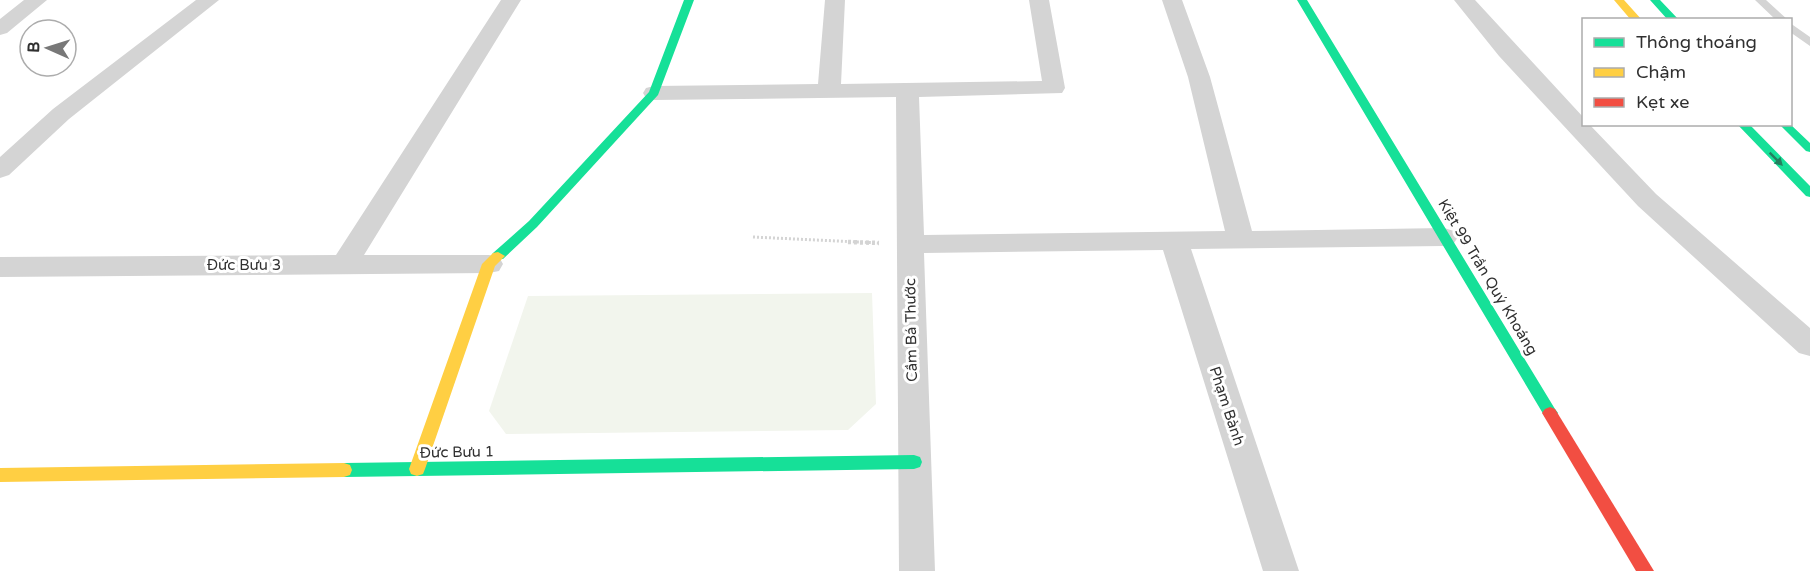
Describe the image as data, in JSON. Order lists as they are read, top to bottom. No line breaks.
{"streets":{"street":["Đức Bưu 3","Kiệt 99 Trần Quý Khoáng","Cầm Bá Thước","Phạm Bành","Đức Bưu 1"]},"crossings":[["Cầm Bá Thước","Đức Bưu 1"]],"legend":["Thông thoáng","Chậm","Kẹt xe"],"north":"left"}
